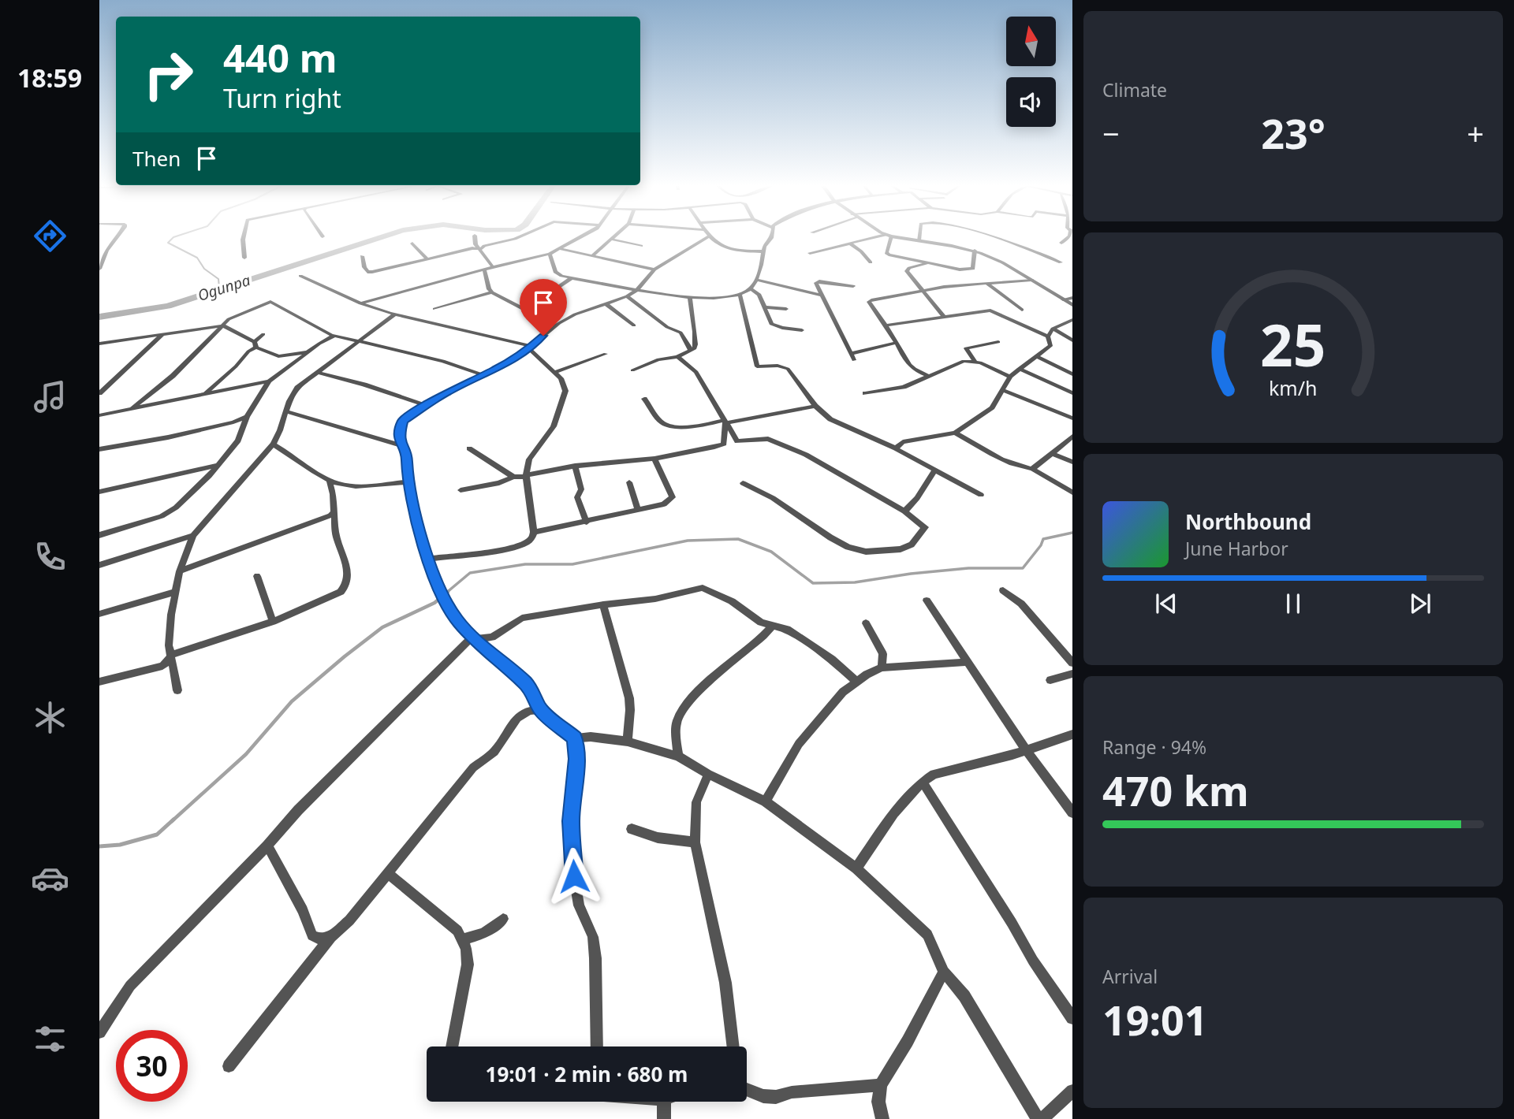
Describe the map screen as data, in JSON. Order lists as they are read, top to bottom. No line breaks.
{"water":["Ogunpa"],"north":"top","page":{"tabs":"18:59","tile":["Climate",["Range · 94%","470 km"],["Arrival","19:01"]],"turn":["440 m","Turn right"],"heat":["−","23°","+"],"then":"Then","song":["Northbound","June Harbor"],"limit":"30","trip":"19:01 · 2 min · 680 m","gauge":["25","km/h"]}}
